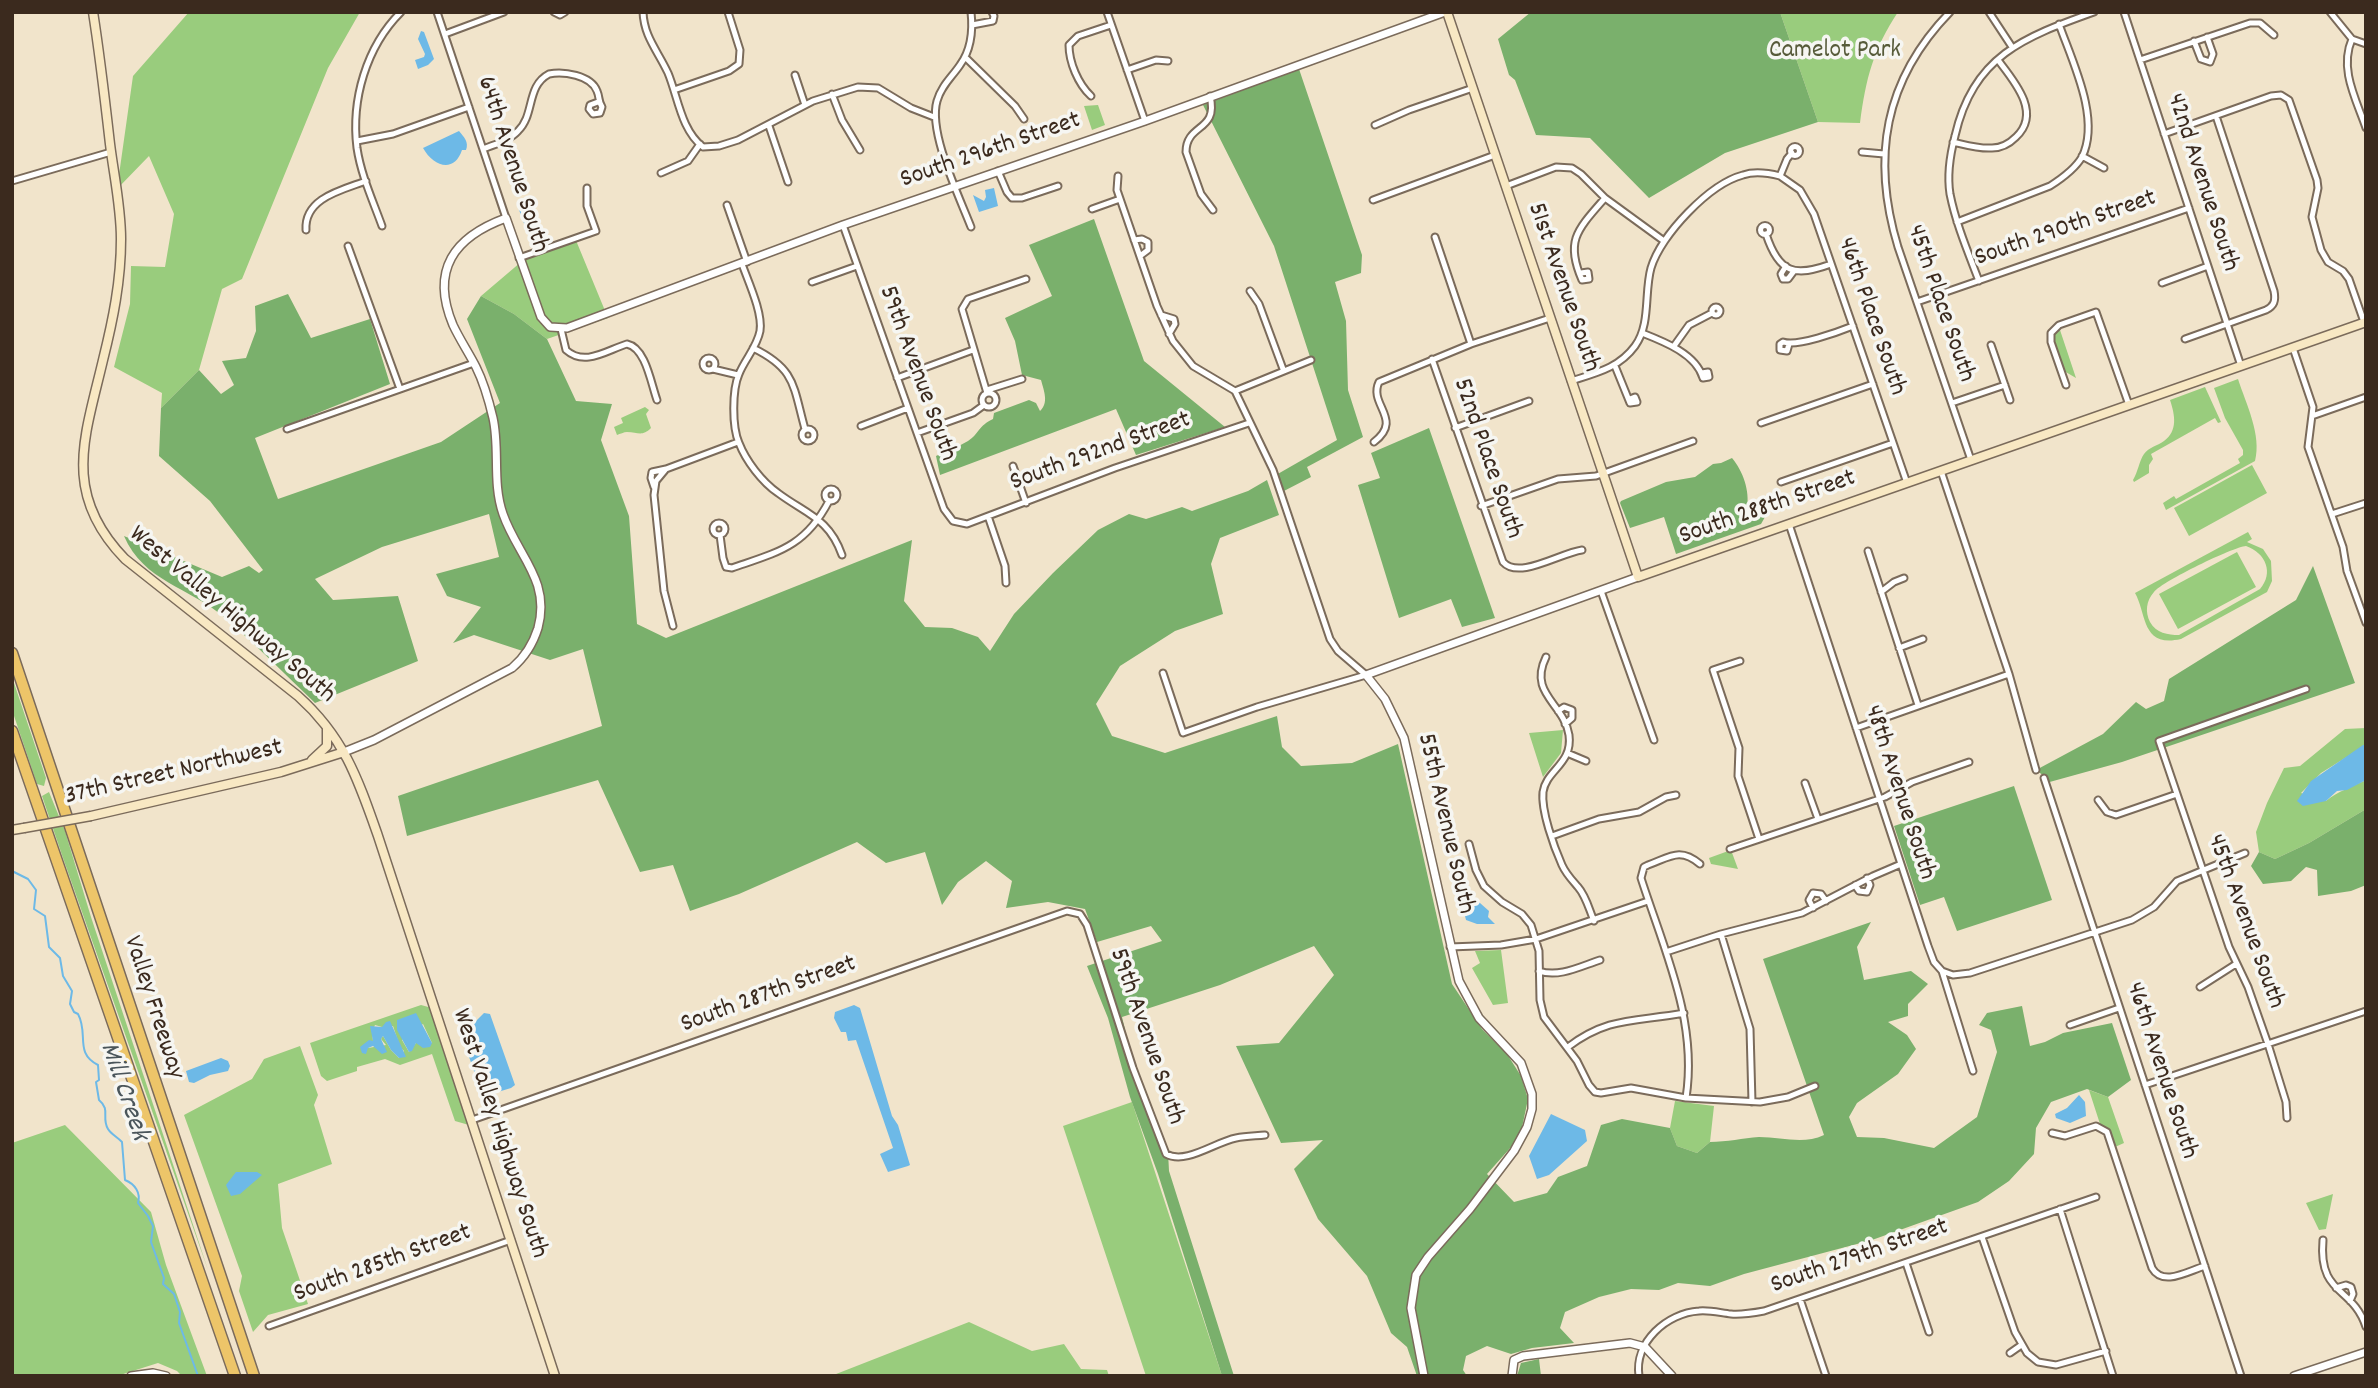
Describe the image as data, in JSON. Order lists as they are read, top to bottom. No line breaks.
{"streets":{"highway":["Valley Freeway"],"main road":["51st Avenue South","South 288th Street","West Valley Highway South","37th Street Northwest"],"street":["South 296th Street","64th Avenue South","42nd Avenue South","South 290th Street","45th Place South","46th Place South","59th Avenue South","South 292nd Street","52nd Place South","48th Avenue South","55th Avenue South","45th Avenue South","South 287th Street","46th Avenue South","South 279th Street","South 285th Street"]},"crossings":[["South 296th Street","64th Avenue South"],["South 296th Street","51st Avenue South"],["South 296th Street","59th Avenue South"],["42nd Avenue South","South 290th Street"],["42nd Avenue South","South 288th Street"],["South 290th Street","45th Place South"],["51st Avenue South","South 288th Street"],["45th Place South","South 288th Street"],["46th Place South","South 288th Street"],["59th Avenue South","South 292nd Street"],["59th Avenue South","South 287th Street"],["South 292nd Street","55th Avenue South"],["South 288th Street","48th Avenue South"],["South 288th Street","55th Avenue South"],["West Valley Highway South","37th Street Northwest"],["West Valley Highway South","South 287th Street"],["West Valley Highway South","South 285th Street"]],"water":["Mill Creek"],"parks":["Camelot Park"]}
